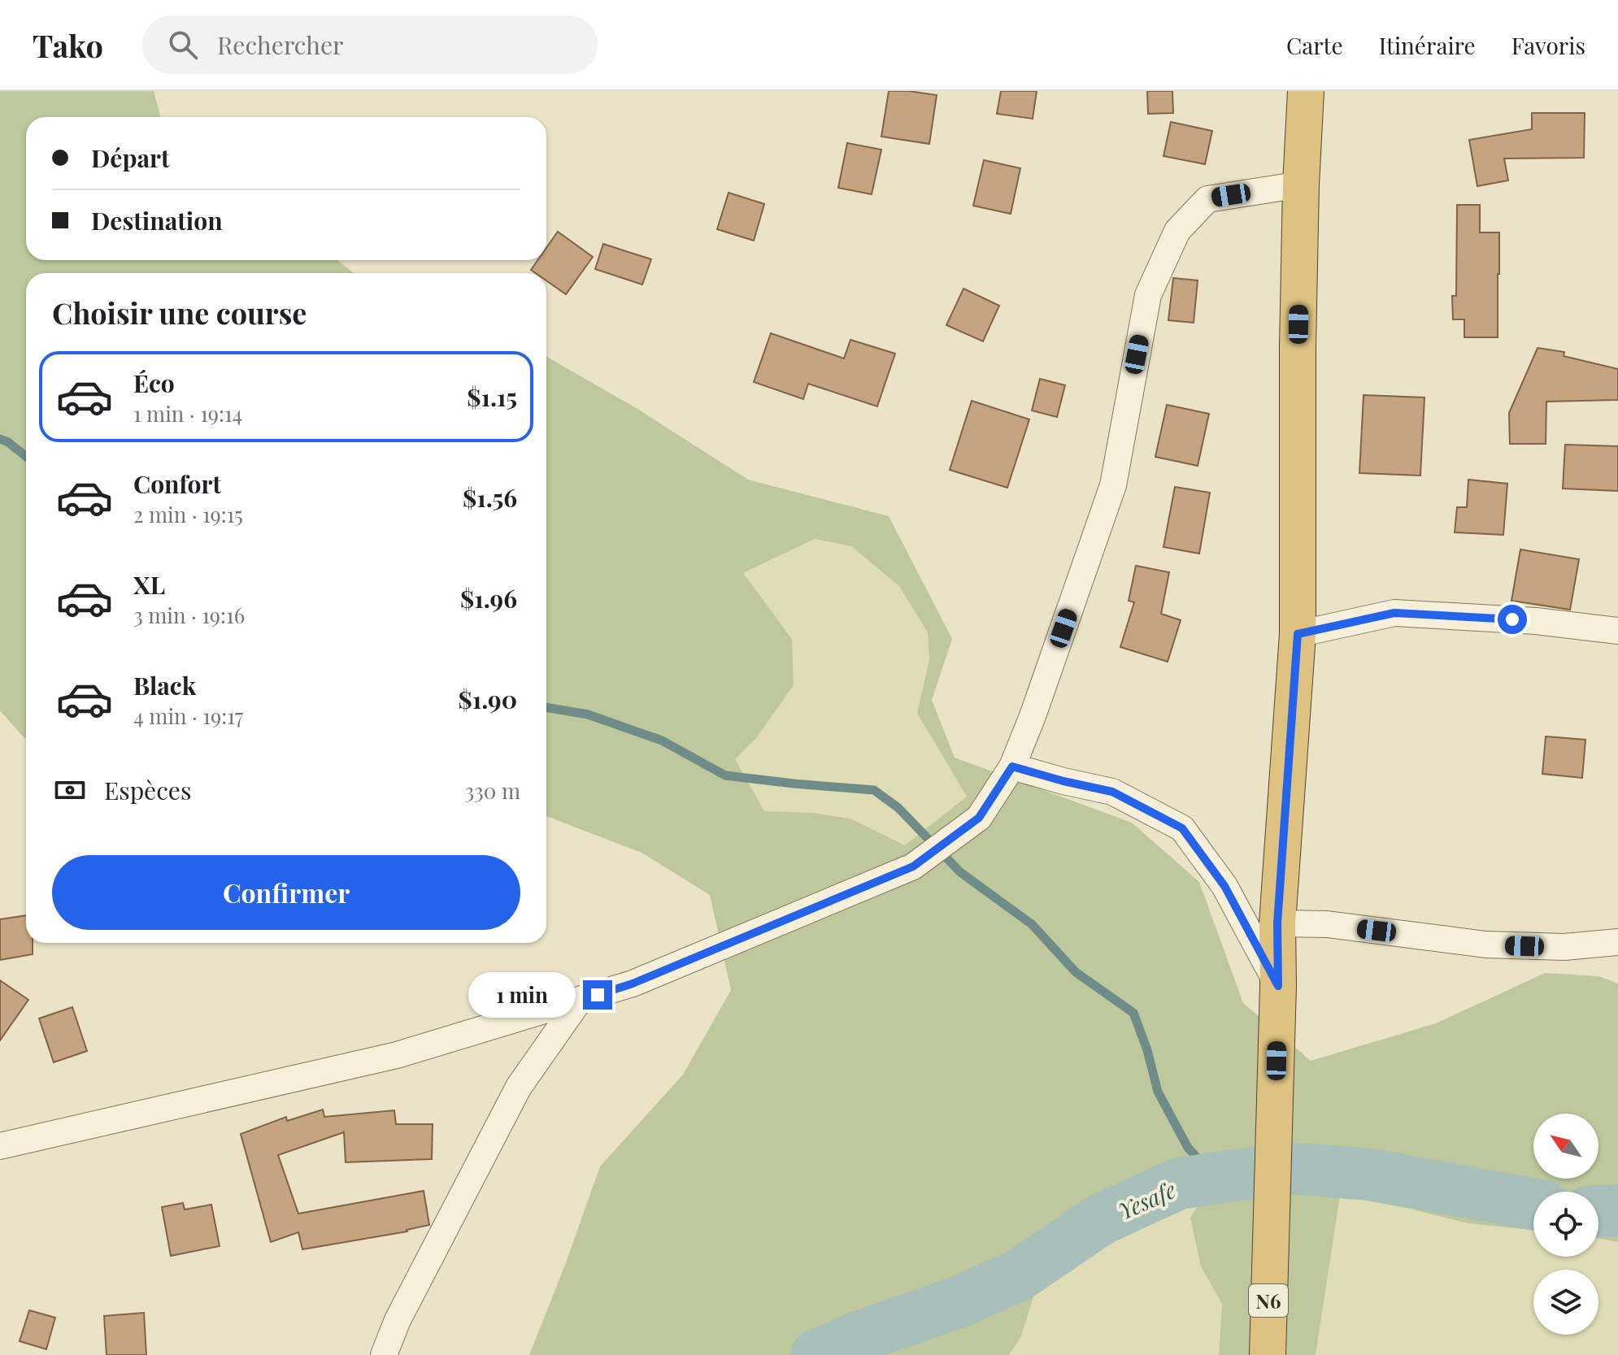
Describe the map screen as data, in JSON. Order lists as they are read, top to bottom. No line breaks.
{"streets":{"highway":["N6"]},"water":["Yesafe"],"north":"top left","page":{"header":"Tako","search":"Rechercher","nav":["Carte","Itinéraire","Favoris"],"banner":["Départ","Destination"],"heading":"Choisir une course","list":[{"name":"Éco","note":"1 min · 19:14","value":"$1.15"},{"name":"Confort","note":"2 min · 19:15","value":"$1.56"},{"name":"XL","note":"3 min · 19:16","value":"$1.96"},{"name":"Black","note":"4 min · 19:17","value":"$1.90"}],"pay":["Espèces","330 m"],"buttons":"Confirmer","bubble":"1 min"}}
